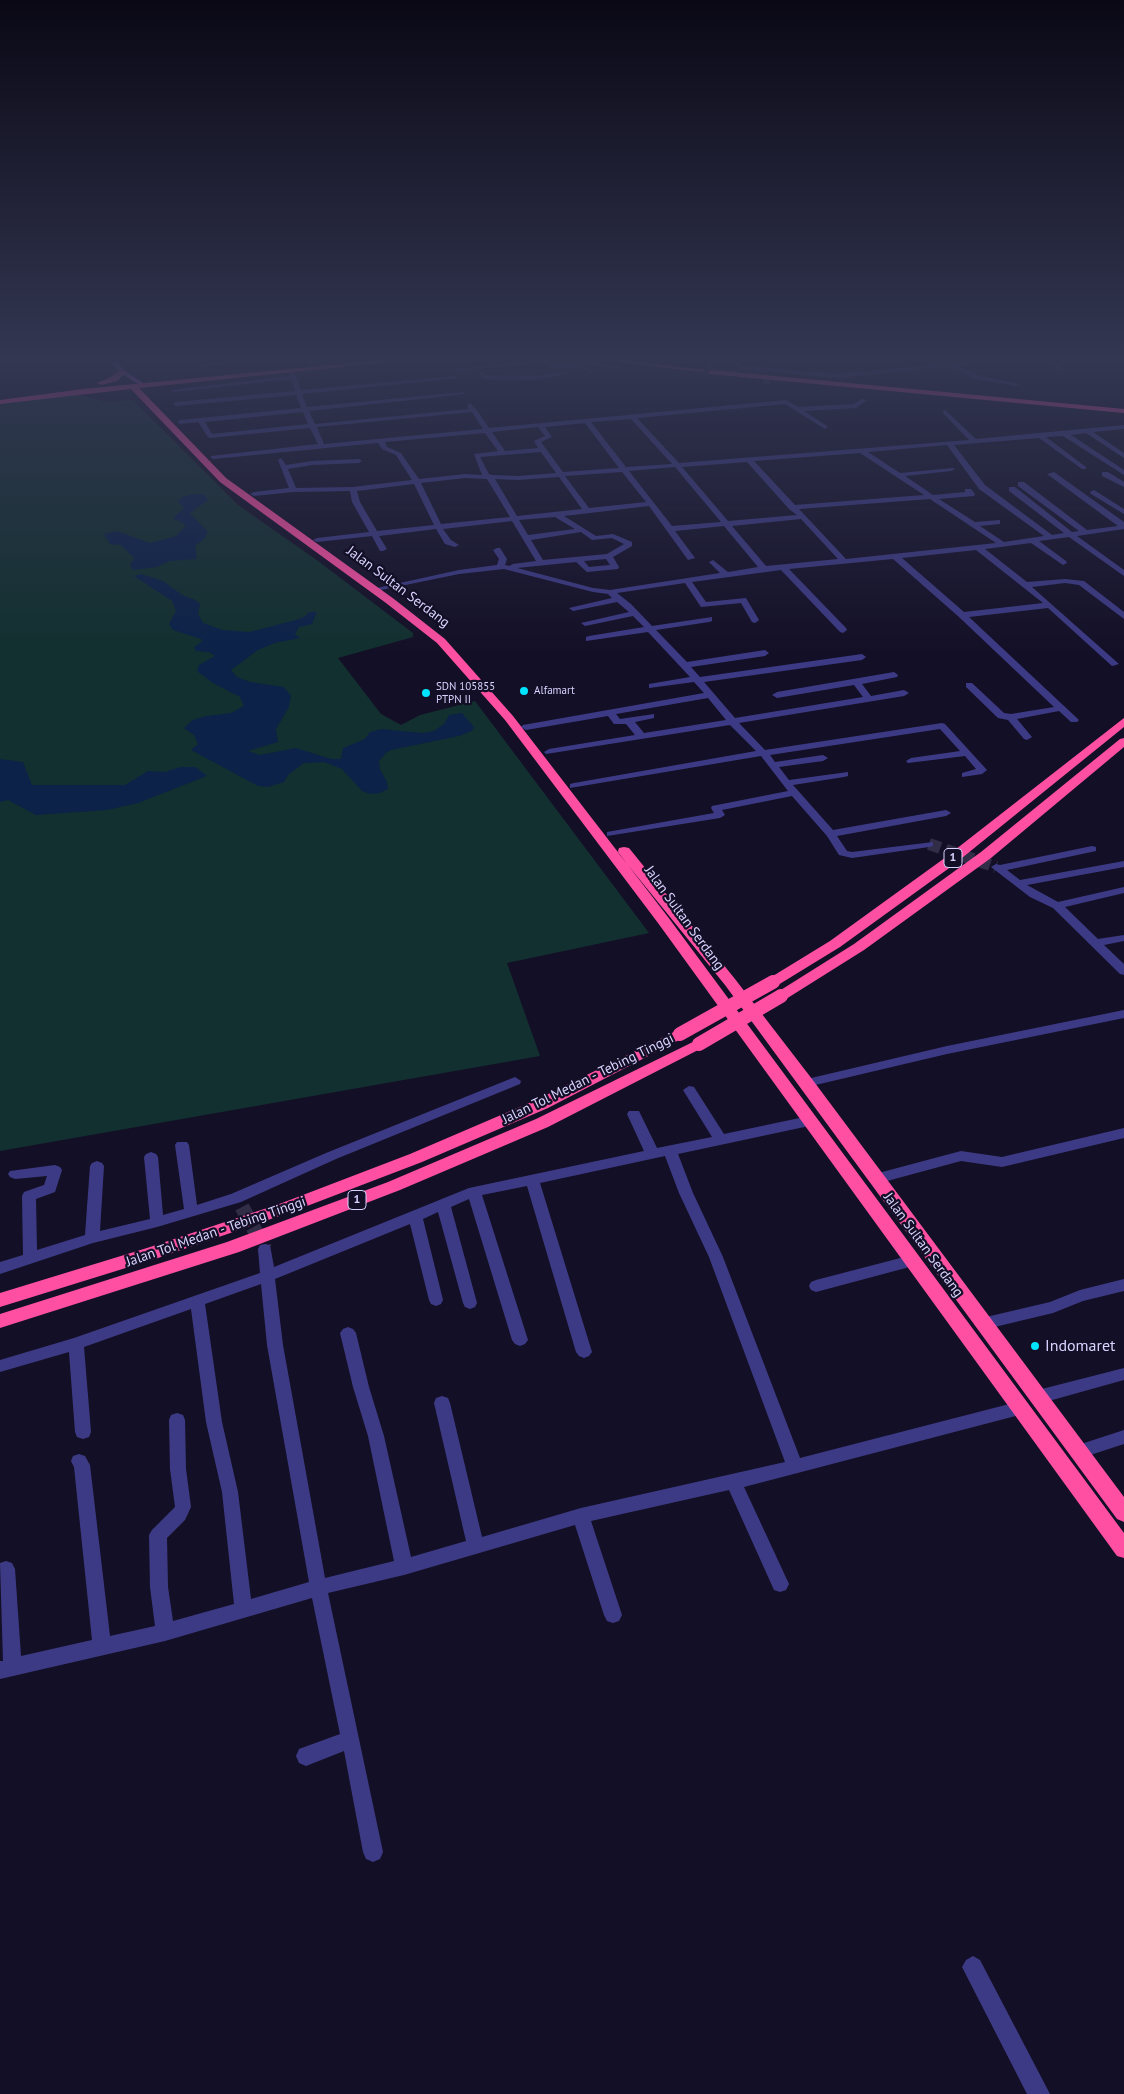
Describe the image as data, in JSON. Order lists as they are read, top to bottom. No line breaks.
{"streets":{"highway":["Jalan Sultan Serdang","1","Jalan Tol Medan - Tebing Tinggi"]},"places":["Alfamart","SDN 105855 PTPN II","Indomaret"]}
